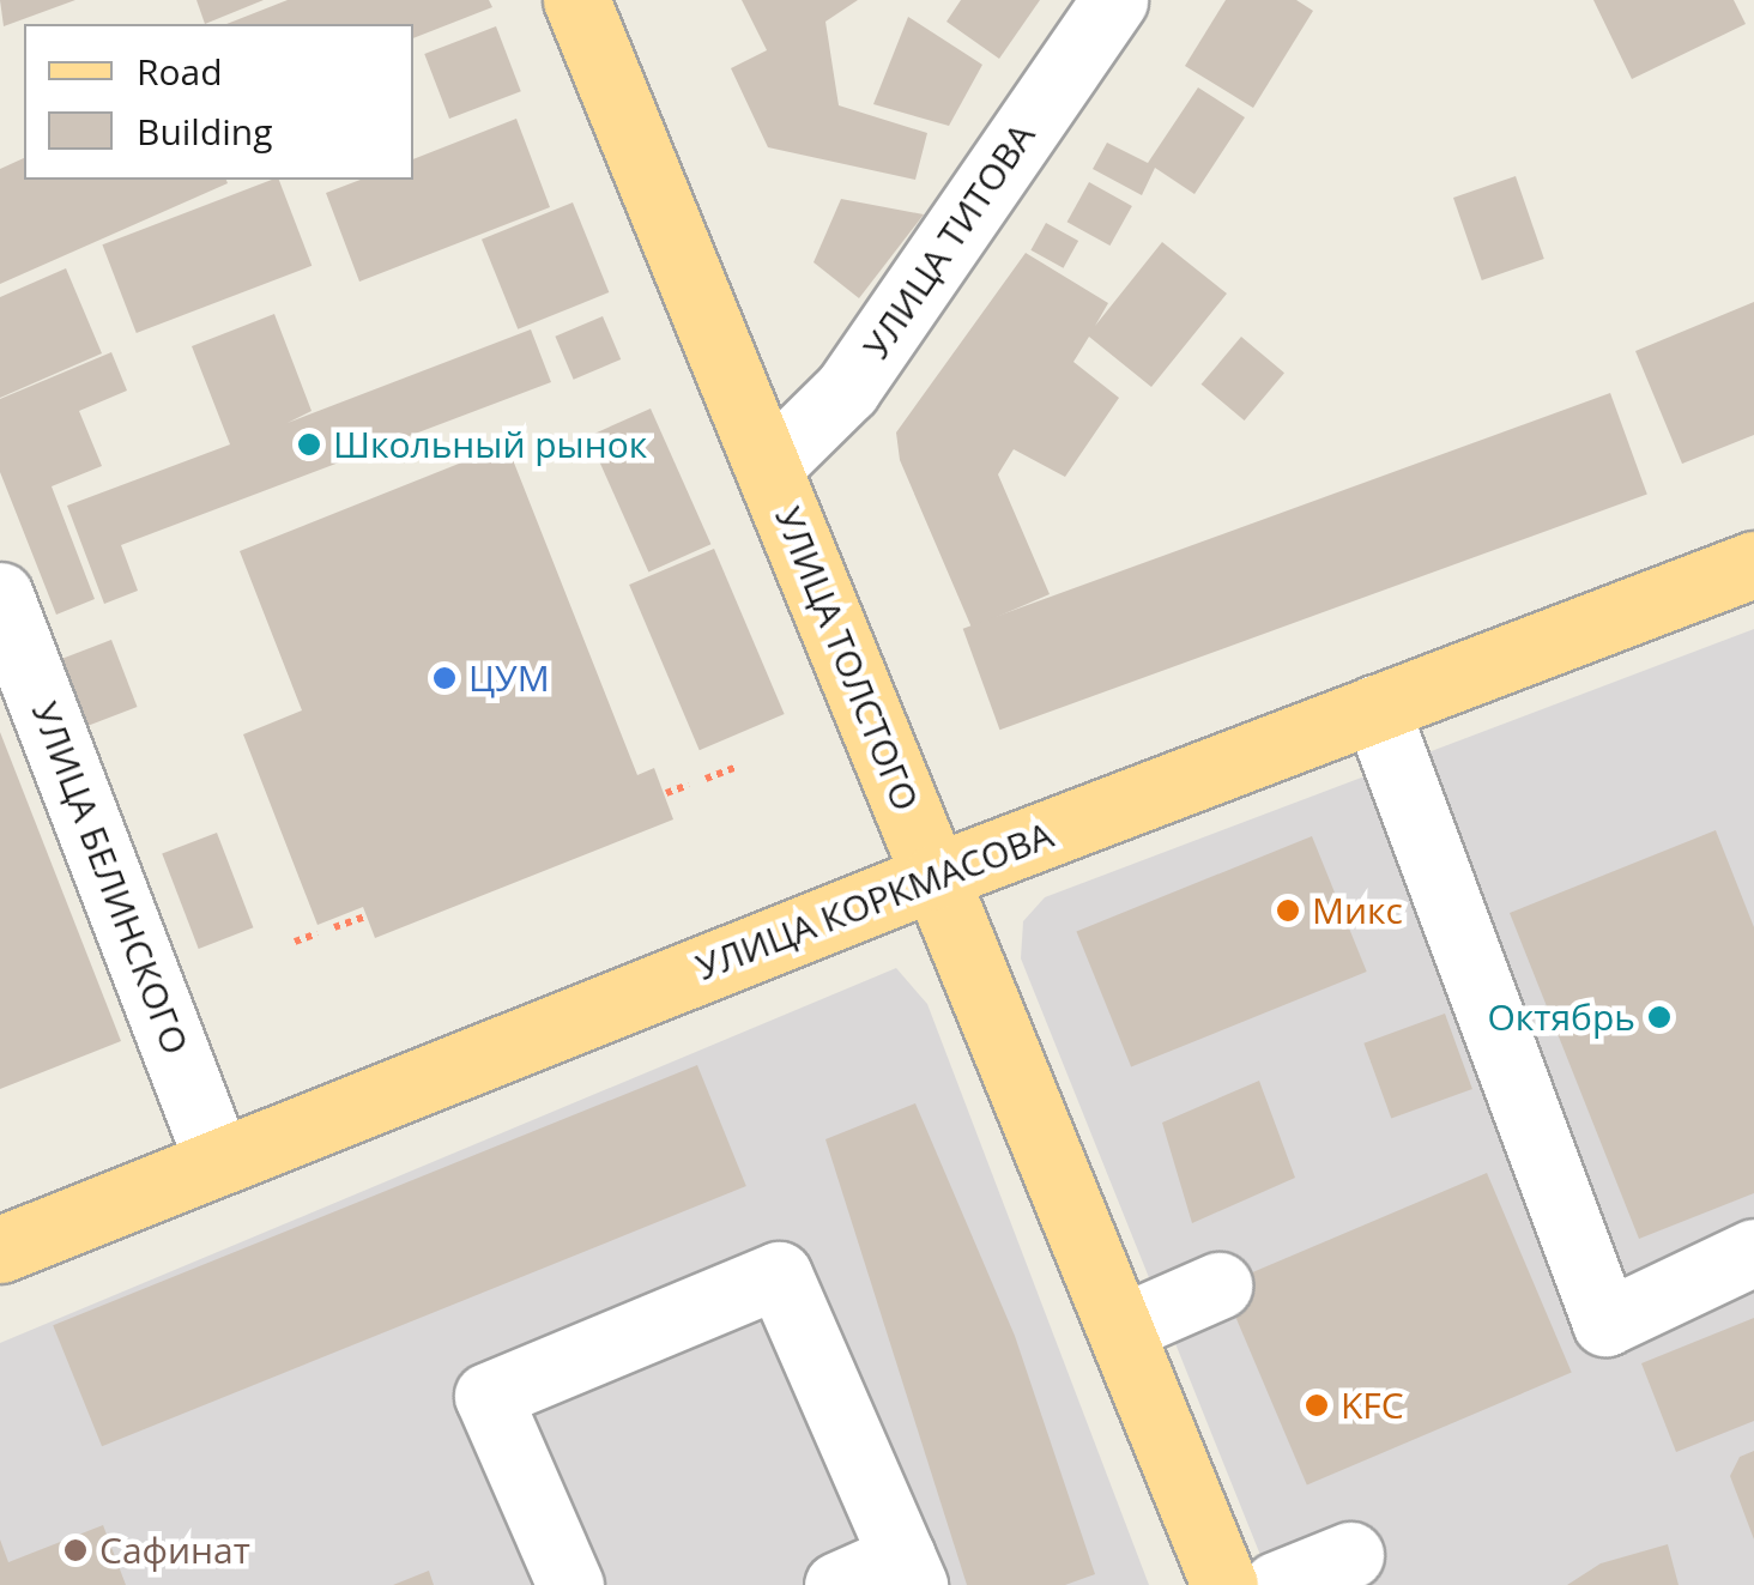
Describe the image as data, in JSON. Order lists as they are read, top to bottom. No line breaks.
{"streets":{"main road":["УЛИЦА ТОЛСТОГО","УЛИЦА КОРКМАСОВА"],"street":["УЛИЦА ТИТОВА","УЛИЦА БЕЛИНСКОГО"]},"crossings":[["УЛИЦА ТИТОВА","УЛИЦА ТОЛСТОГО"],["УЛИЦА ТОЛСТОГО","УЛИЦА КОРКМАСОВА"],["УЛИЦА БЕЛИНСКОГО","УЛИЦА КОРКМАСОВА"]],"places":["Школьный рынок","ЦУМ","Микс","Октябрь","KFC","Сафинат"],"legend":["Road","Building"]}
